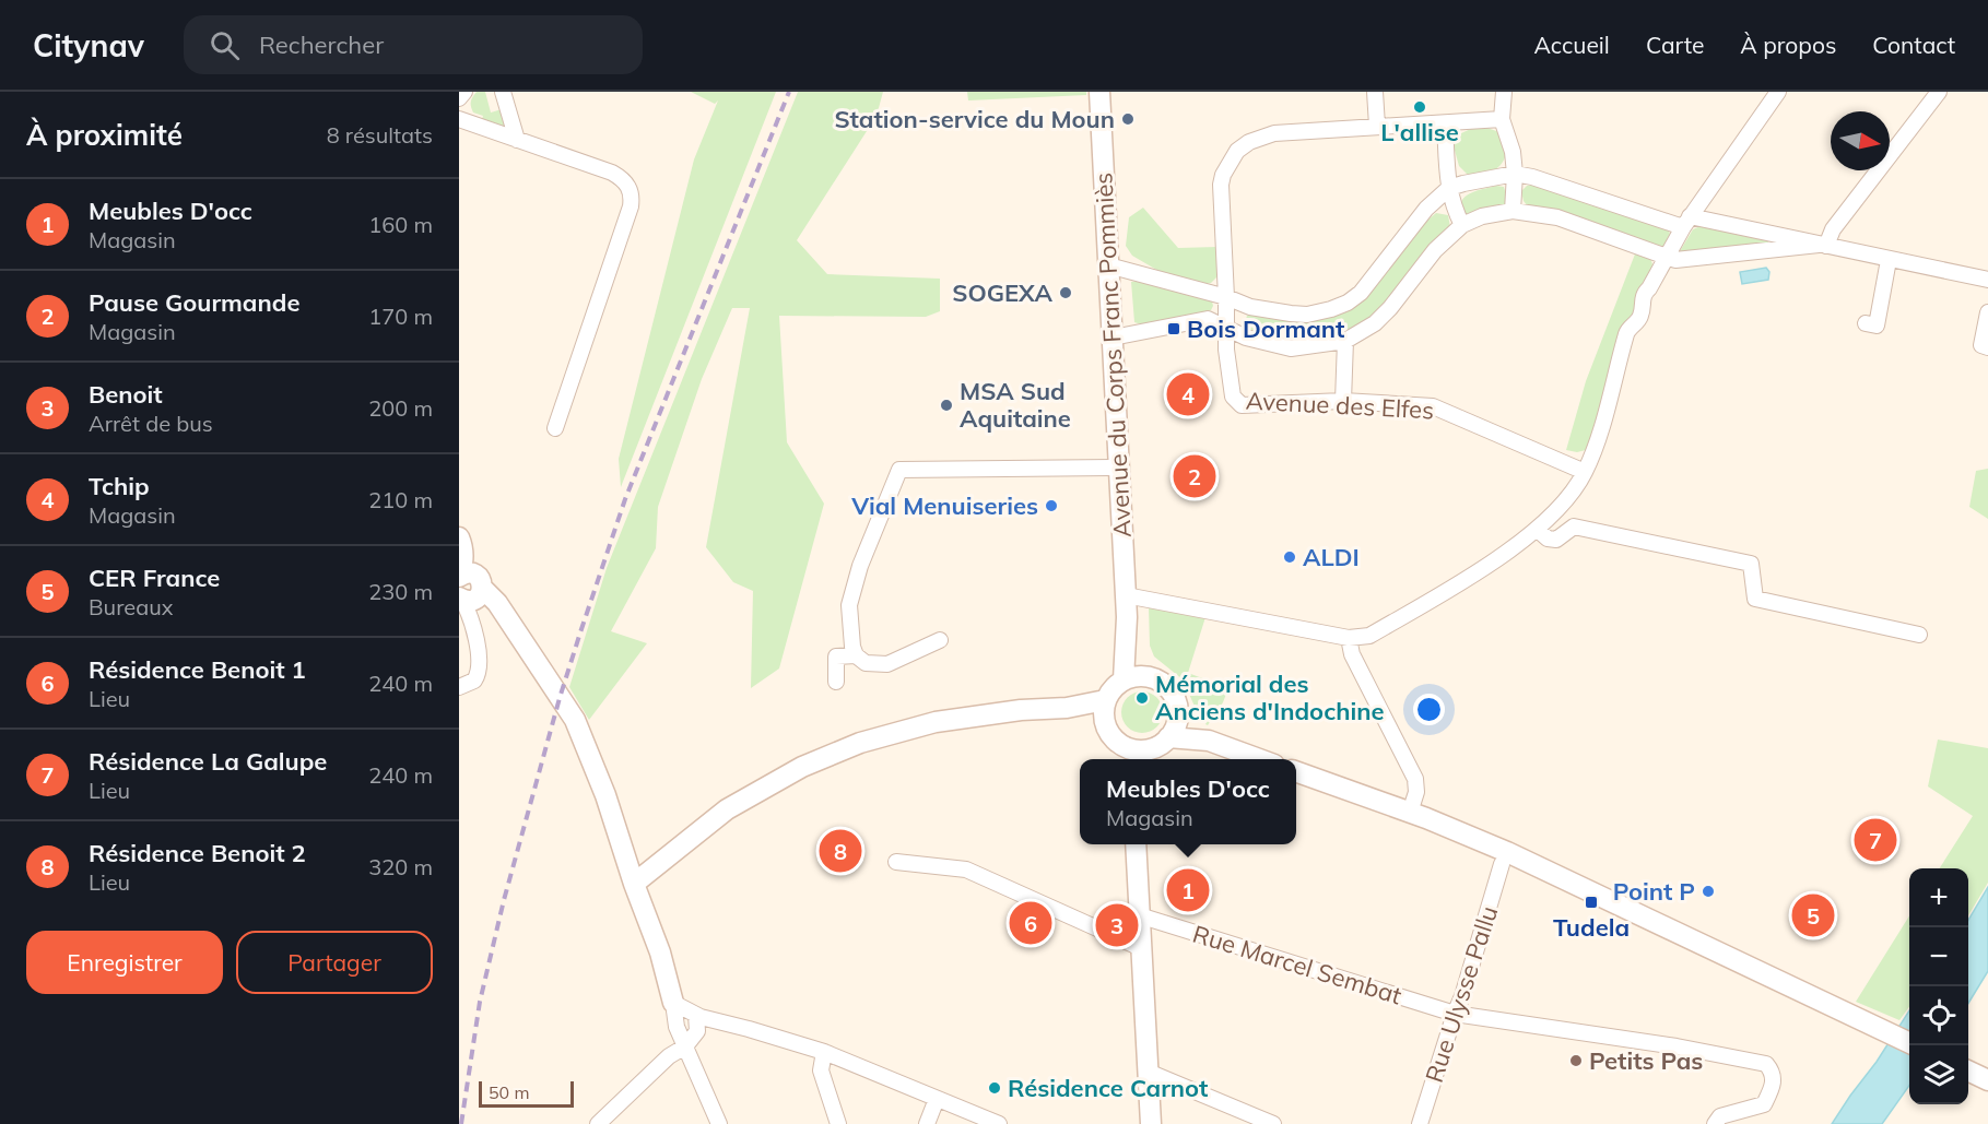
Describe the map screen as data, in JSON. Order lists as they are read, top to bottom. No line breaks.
{"streets":{"main road":["Avenue du Corps Franc Pommiès"],"street":["Avenue des Elfes","Rue Marcel Sembat","Rue Ulysse Pallu"]},"crossings":[["Rue Marcel Sembat","Rue Ulysse Pallu"]],"places":{"other":["L'allise","Station-service du Moun","SOGEXA","MSA Sud Aquitaine","Vial Menuiseries","ALDI","Mémorial des Anciens d'Indochine","Point P","Petits Pas","Résidence Carnot"],"transit":["Bois Dormant","Tudela"]},"scale_bar":"50 m","north":"right","page":{"header":"Citynav","search":"Rechercher","nav":["Accueil","Carte","À propos","Contact"],"heading":["À proximité","8 résultats"],"list":[{"mark":"1","name":"Meubles D'occ","note":"Magasin","value":"160 m"},{"mark":"2","name":"Pause Gourmande","note":"Magasin","value":"170 m"},{"mark":"3","name":"Benoit","note":"Arrêt de bus","value":"200 m"},{"mark":"4","name":"Tchip","note":"Magasin","value":"210 m"},{"mark":"5","name":"CER France","note":"Bureaux","value":"230 m"},{"mark":"6","name":"Résidence Benoit 1","note":"Lieu","value":"240 m"},{"mark":"7","name":"Résidence La Galupe","note":"Lieu","value":"240 m"},{"mark":"8","name":"Résidence Benoit 2","note":"Lieu","value":"320 m"}],"pins":["4","2","7","8","1","5","6","3"],"popup":["Meubles D'occ","Magasin"],"map_buttons":["+","−"],"buttons":["Enregistrer","Partager"],"scale":"50 m"}}
